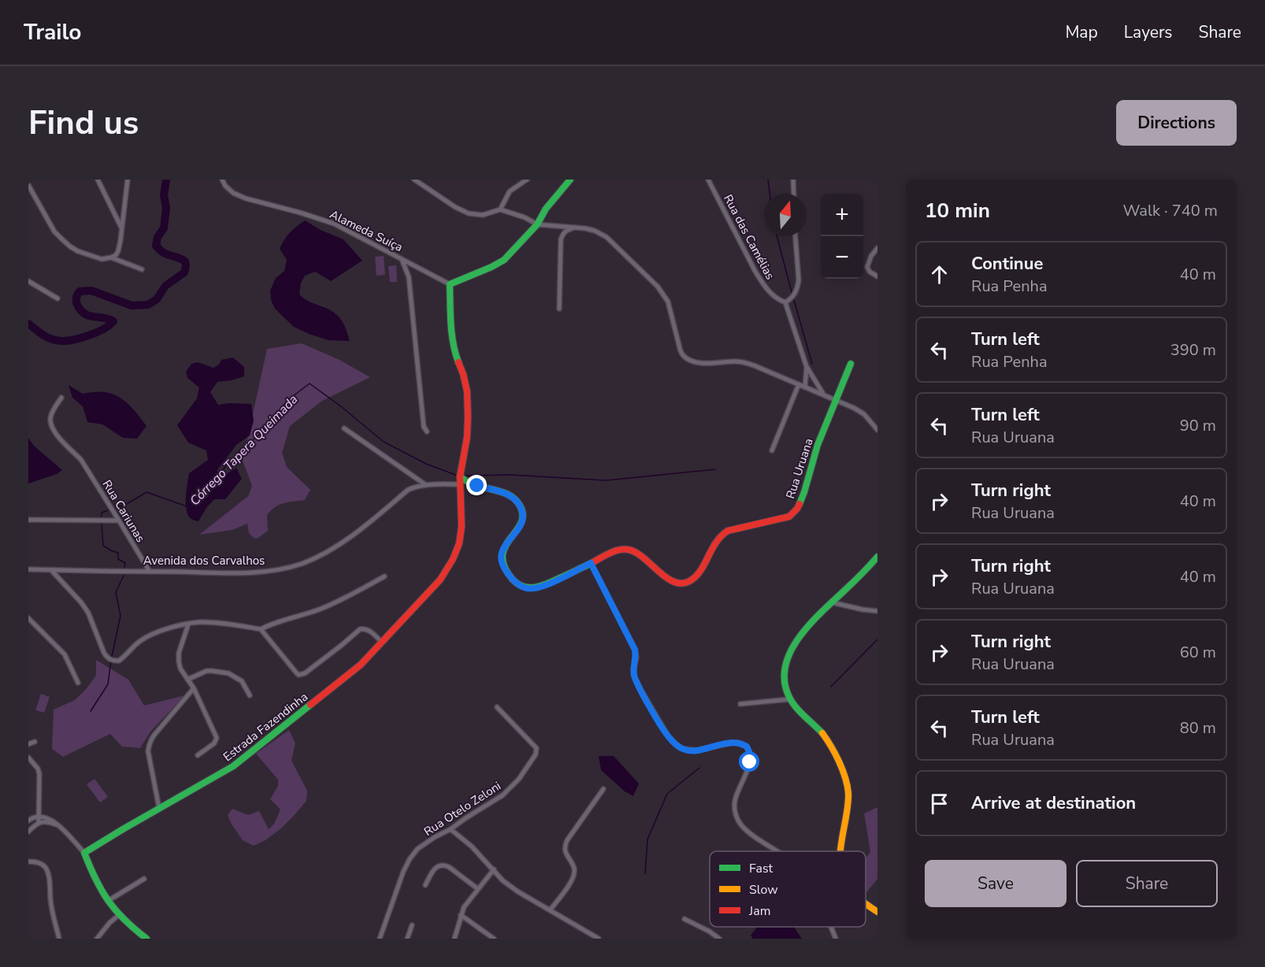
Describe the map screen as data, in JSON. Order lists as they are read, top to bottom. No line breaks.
{"streets":{"street":["Alameda Suíça","Rua das Camélias","Rua Uruana","Rua Cariunas","Avenida dos Carvalhos","Estrada Fazendinha","Rua Otelo Zeloni"]},"crossings":[["Rua Cariunas","Avenida dos Carvalhos"],["Avenida dos Carvalhos","Estrada Fazendinha"]],"water":["Córrego Tapera Queimada"],"legend":["Fast","Slow","Jam"],"north":"top","page":{"header":"Trailo","nav":["Map","Layers","Share"],"buttons":["Directions",["Save","Share"]],"title":"Find us","heading":["10 min","Walk · 740 m"],"map_buttons":["+","−"],"list":[["Continue","Rua Penha","40 m"],["Turn left","Rua Penha","390 m"],["Turn left","Rua Uruana","90 m"],["Turn right","Rua Uruana","40 m"],["Turn right","Rua Uruana","40 m"],["Turn right","Rua Uruana","60 m"],["Turn left","Rua Uruana","80 m"],"Arrive at destination"]}}
